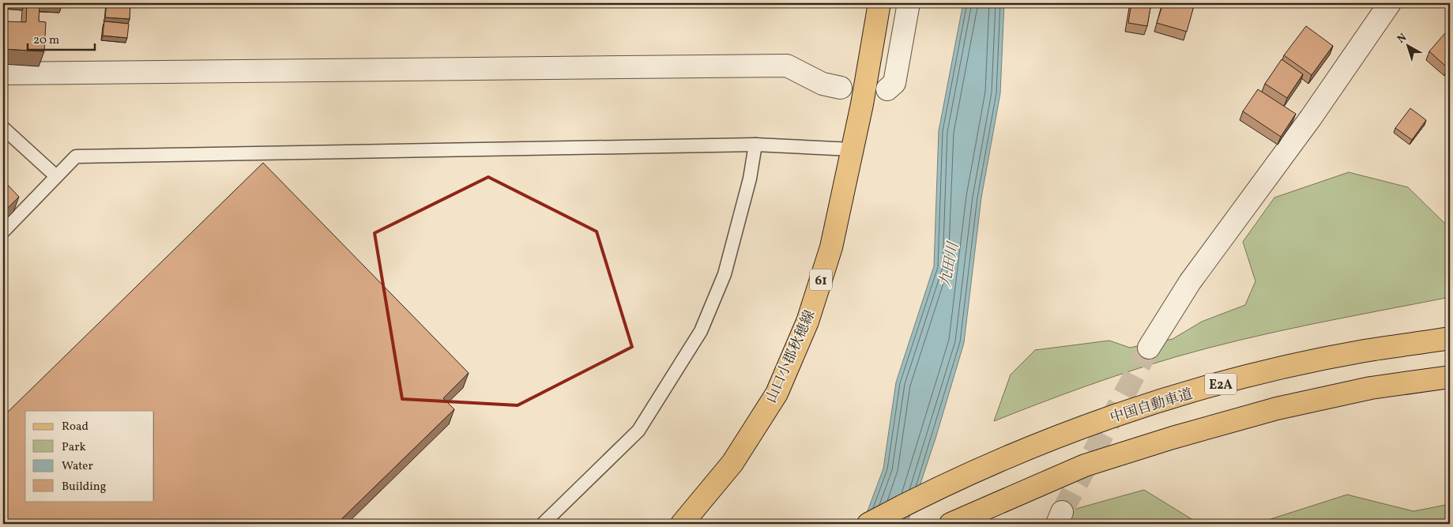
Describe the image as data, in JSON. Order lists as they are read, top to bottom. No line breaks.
{"streets":{"main road":["61","山口小郡秋穂線","E2A","中国自動車道"]},"water":["九田川"],"legend":["Road","Park","Water","Building"],"scale_bar":"20 m","north":"top left"}
